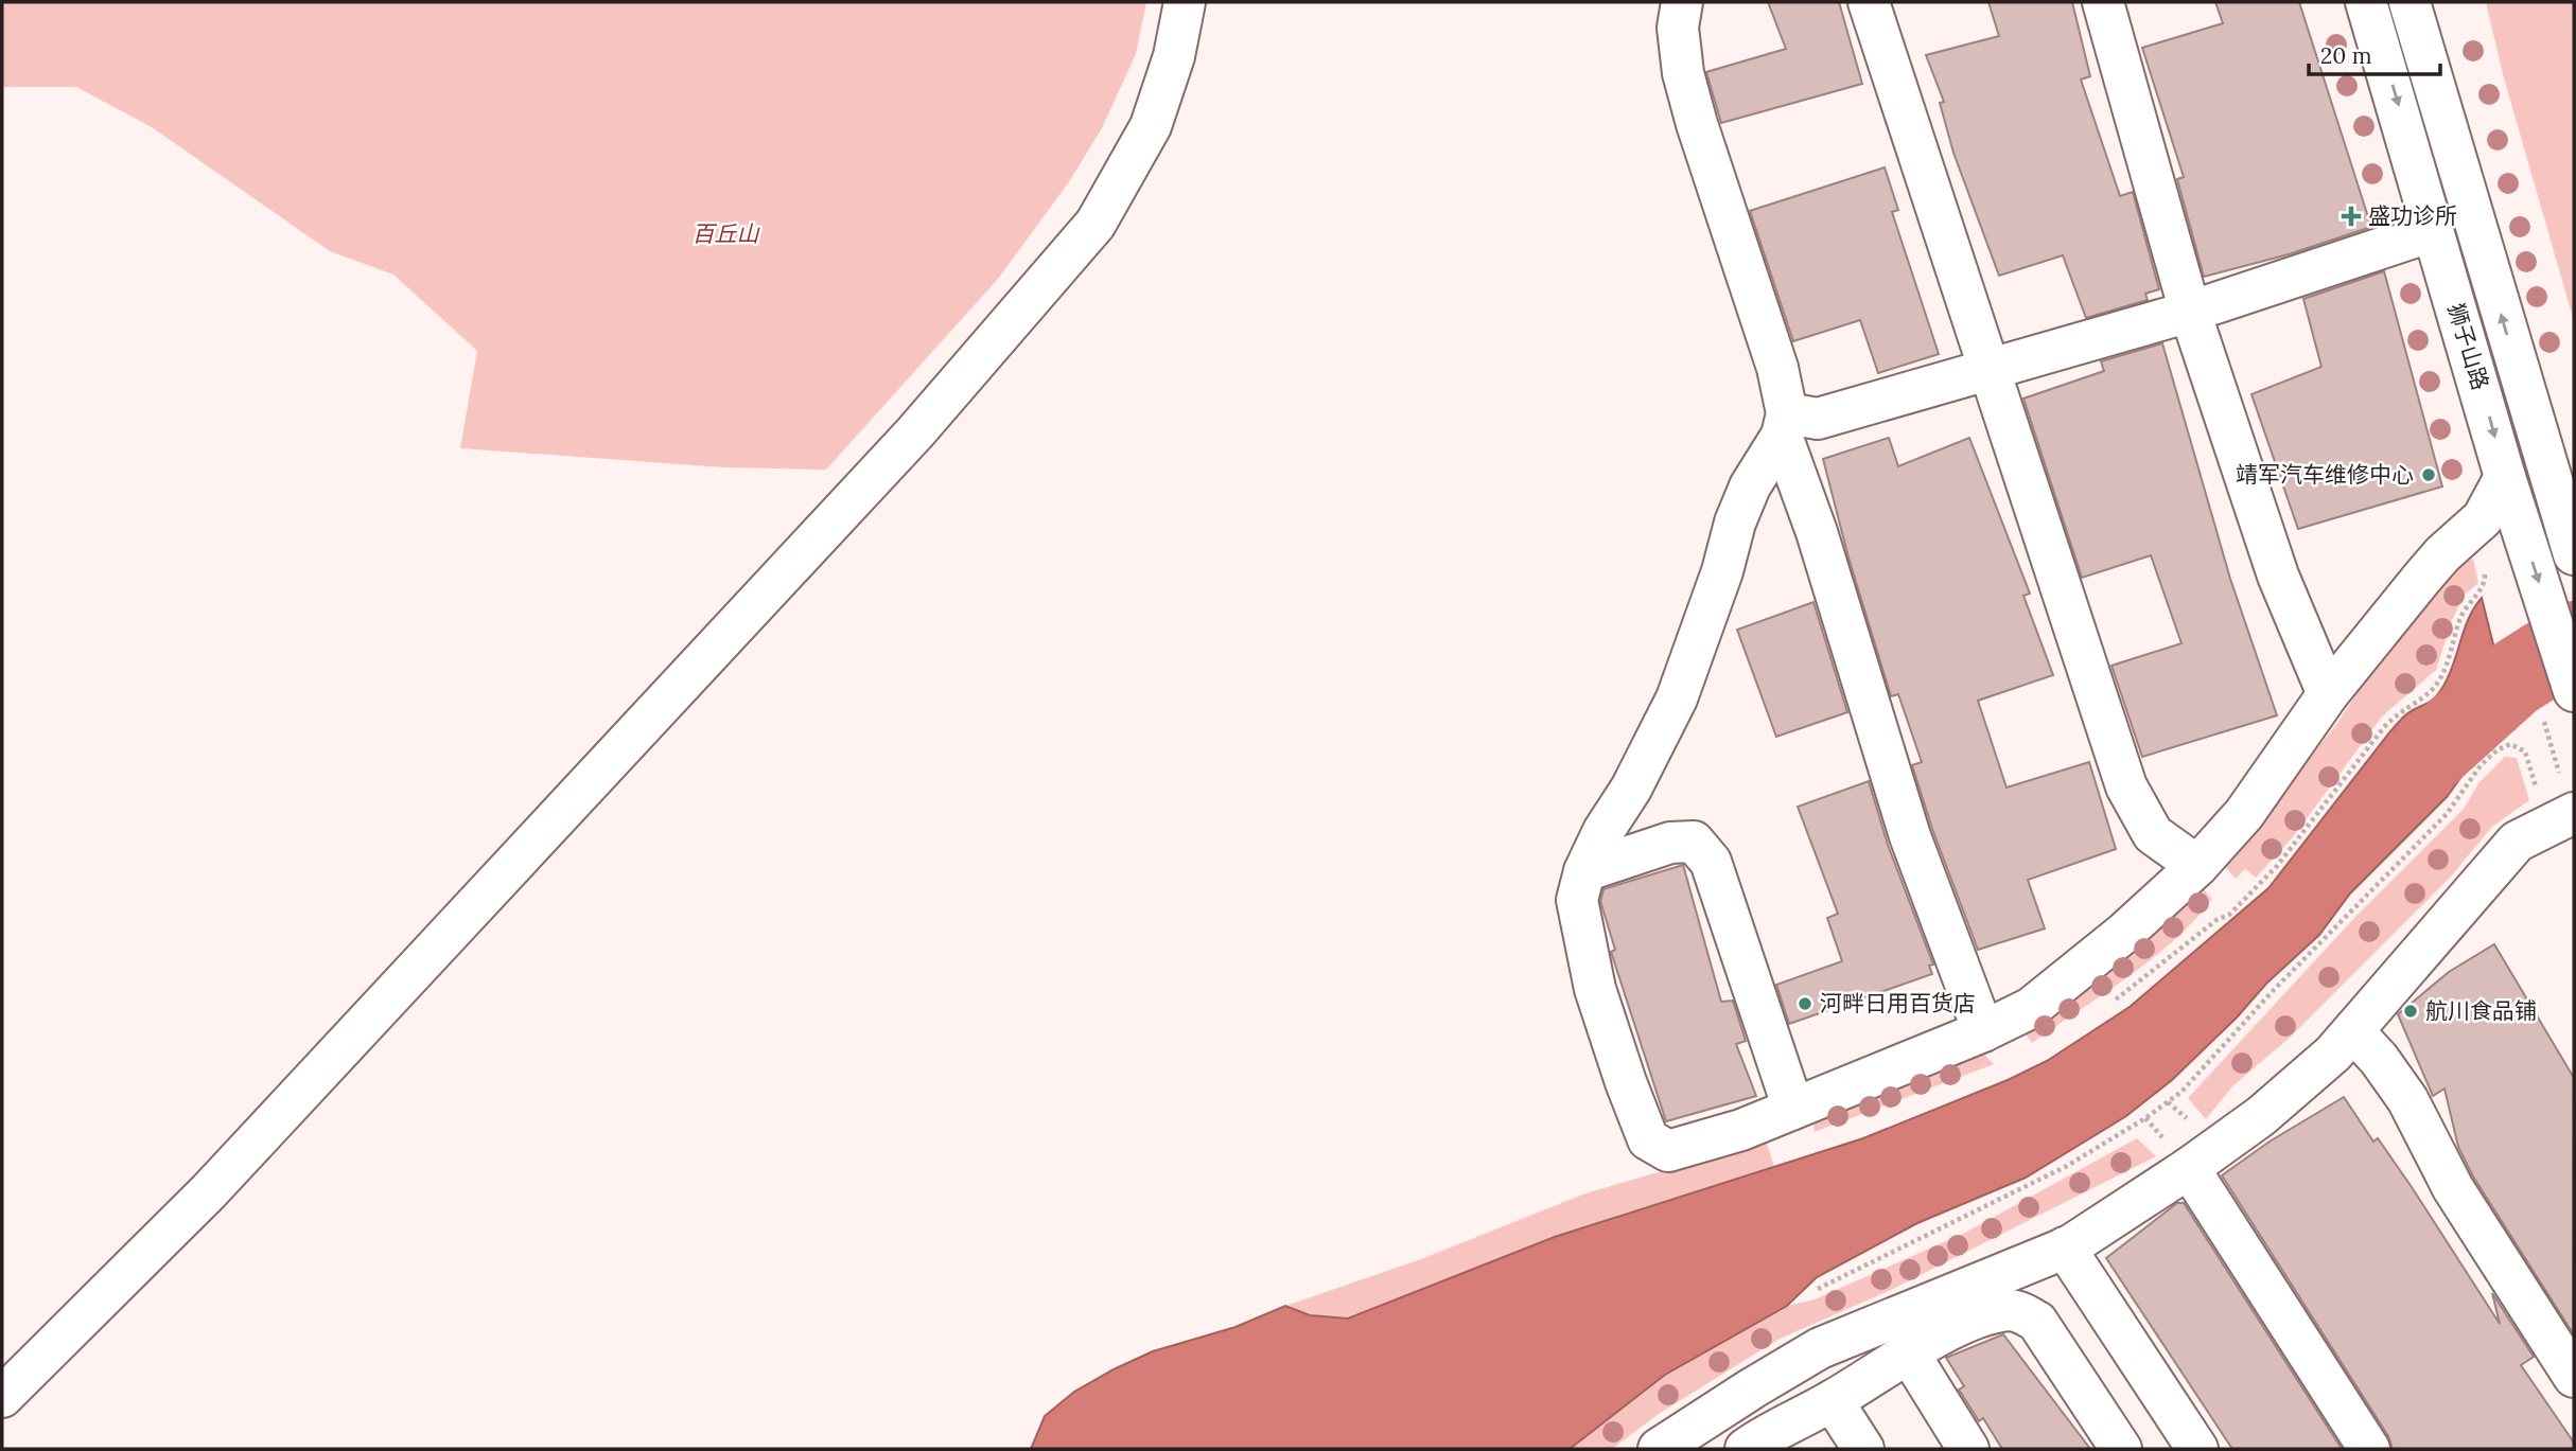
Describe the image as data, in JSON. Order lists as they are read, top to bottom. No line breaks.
{"streets":{"street":["狮子山路"]},"parks":["百丘山"],"places":{"health":["盛功诊所"],"other":["靖军汽车维修中心","河畔日用百货店","航川食品铺"]},"scale_bar":"20 m"}
